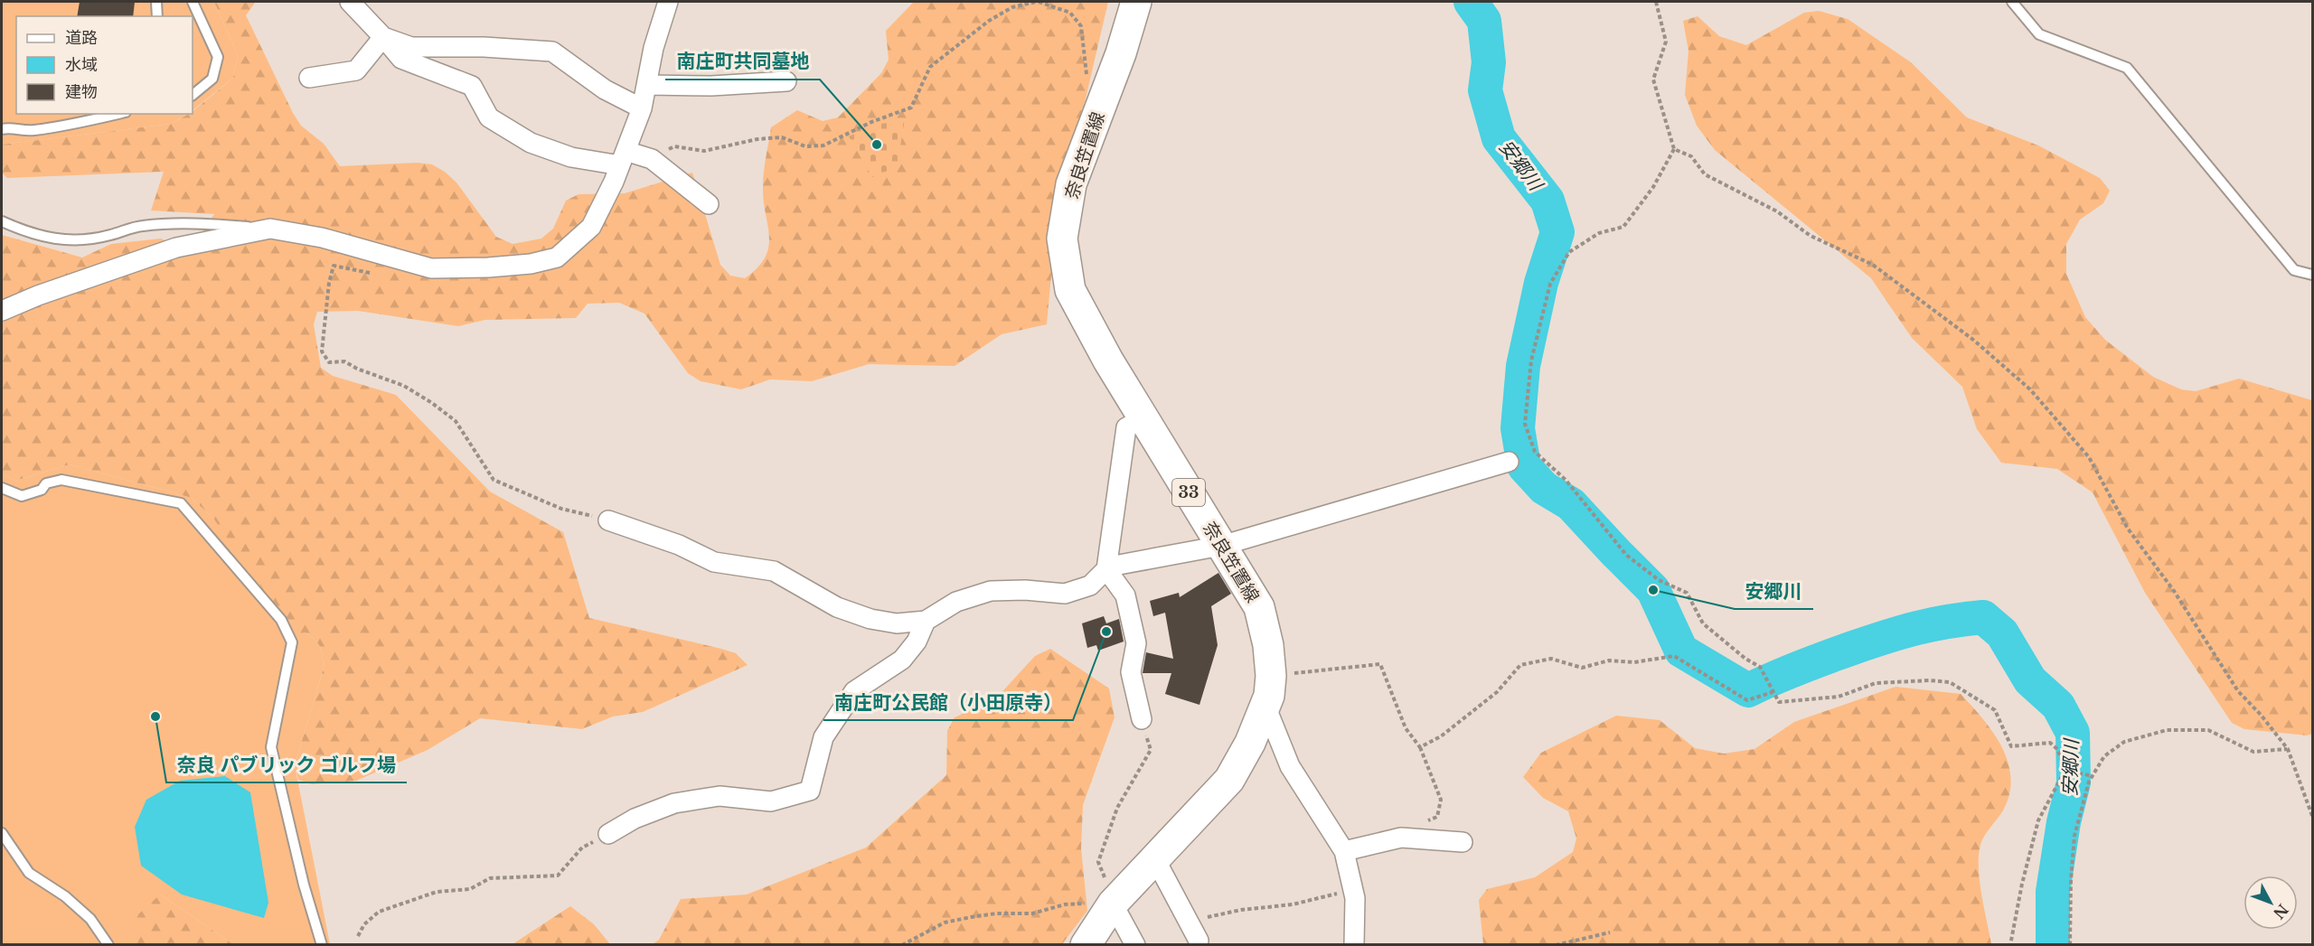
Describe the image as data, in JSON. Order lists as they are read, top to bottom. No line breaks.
{"streets":{"main road":["奈良笠置線","33"]},"water":["安郷川"],"places":["南庄町共同墓地","安郷川","南庄町公民館（小田原寺）","奈良 パブリック ゴルフ場"],"legend":["道路","水域","建物"],"north":"bottom right"}
